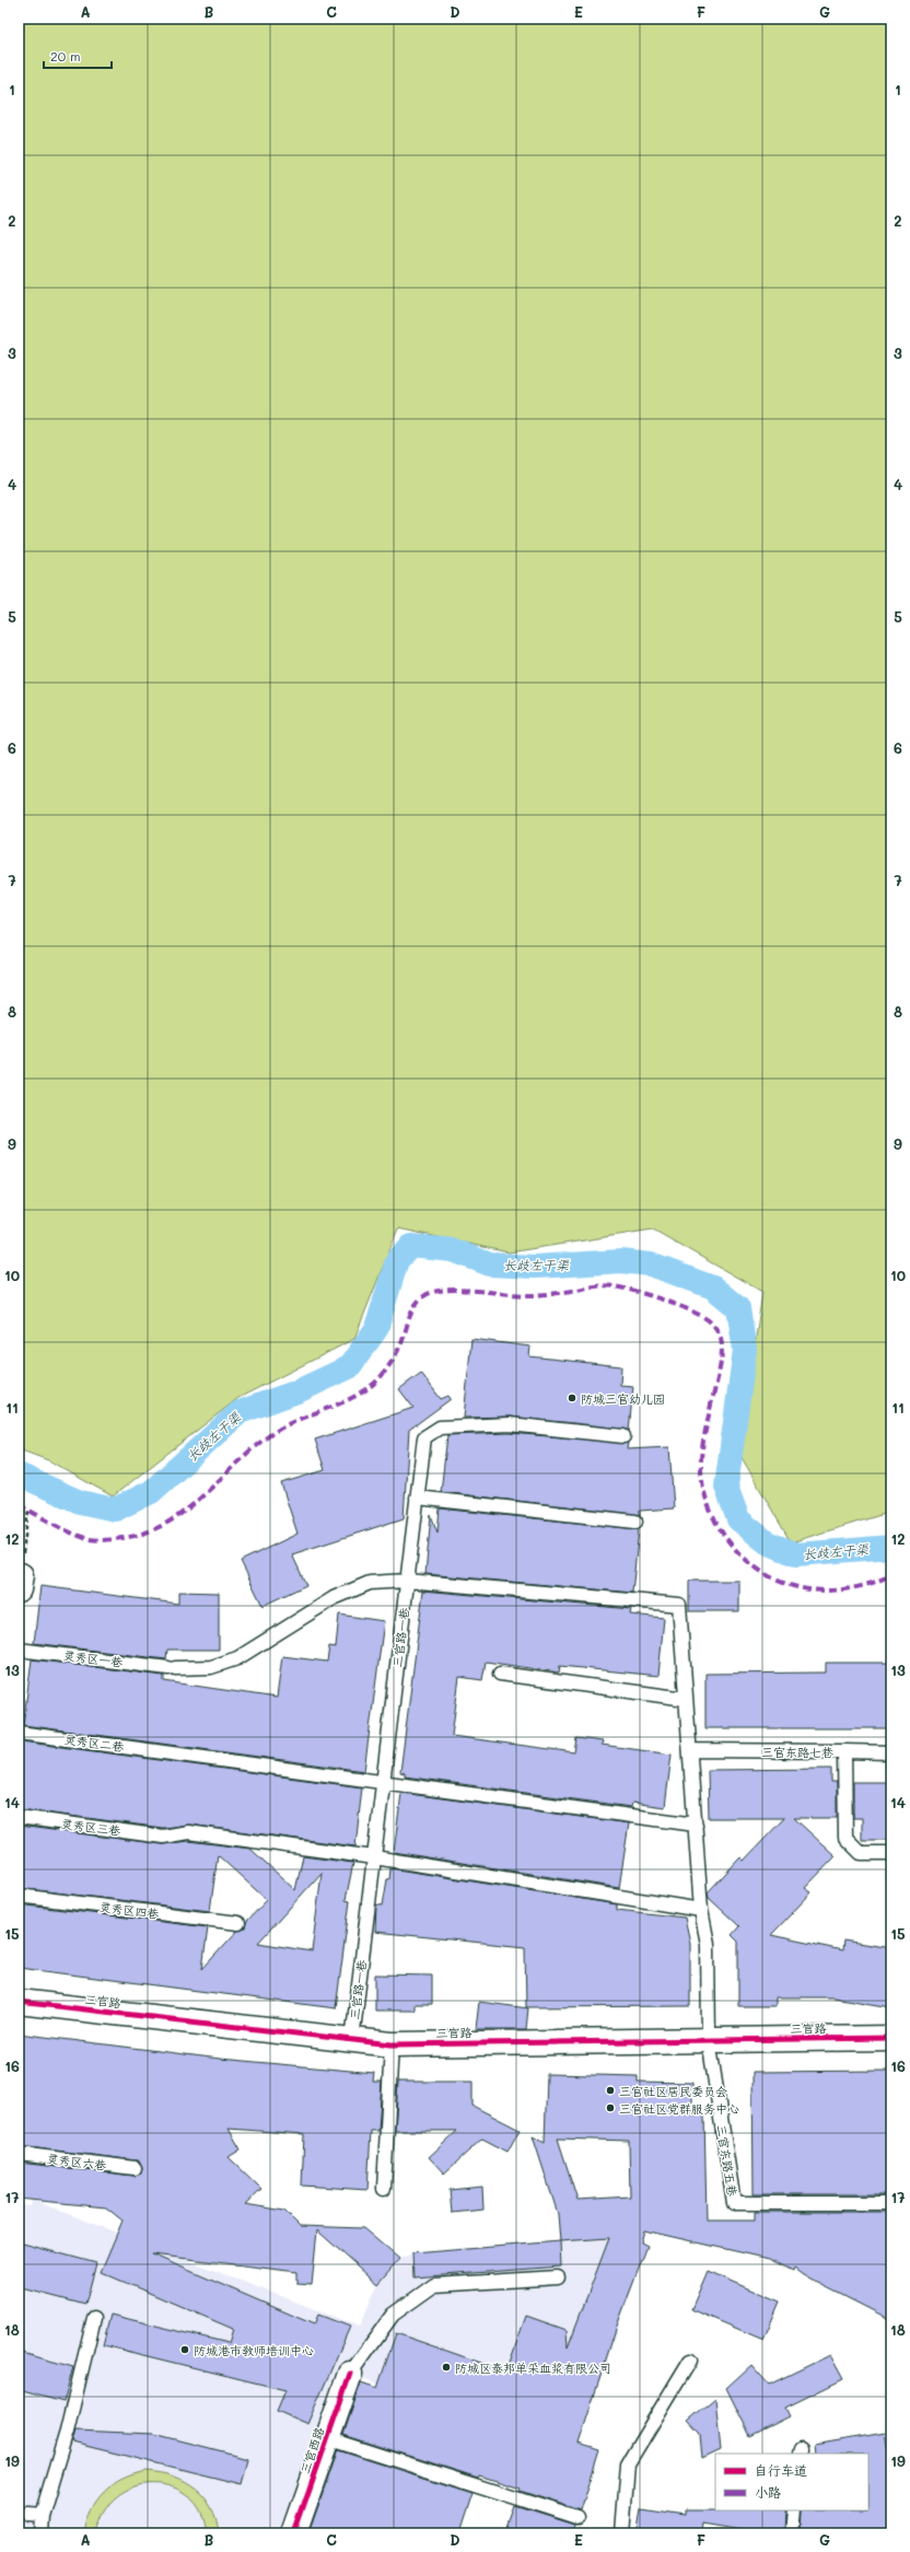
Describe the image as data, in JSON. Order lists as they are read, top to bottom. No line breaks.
{"streets":{"street":["三官路","三官西路"],"lane":["三官路一巷","灵秀区一巷","灵秀区二巷","三官东路七巷","灵秀区三巷","灵秀区四巷","三官东路五巷","灵秀区六巷"]},"crossings":[["三官路一巷","灵秀区一巷"],["三官路一巷","灵秀区二巷"],["三官路一巷","灵秀区三巷"],["三官路一巷","三官路"],["三官路","三官东路五巷"]],"water":["长歧左干渠"],"places":["防城三官幼儿园","三官社区居民委员会","三官社区党群服务中心","防城港市教师培训中心","防城区泰邦单采血浆有限公司"],"legend":["自行车道","小路"],"scale_bar":"20 m","grid":{"columns":["A","B","C","D","E","F","G"],"rows":["1","2","3","4","5","6","7","8","9","10","11","12","13","14","15","16","17","18","19"]}}
